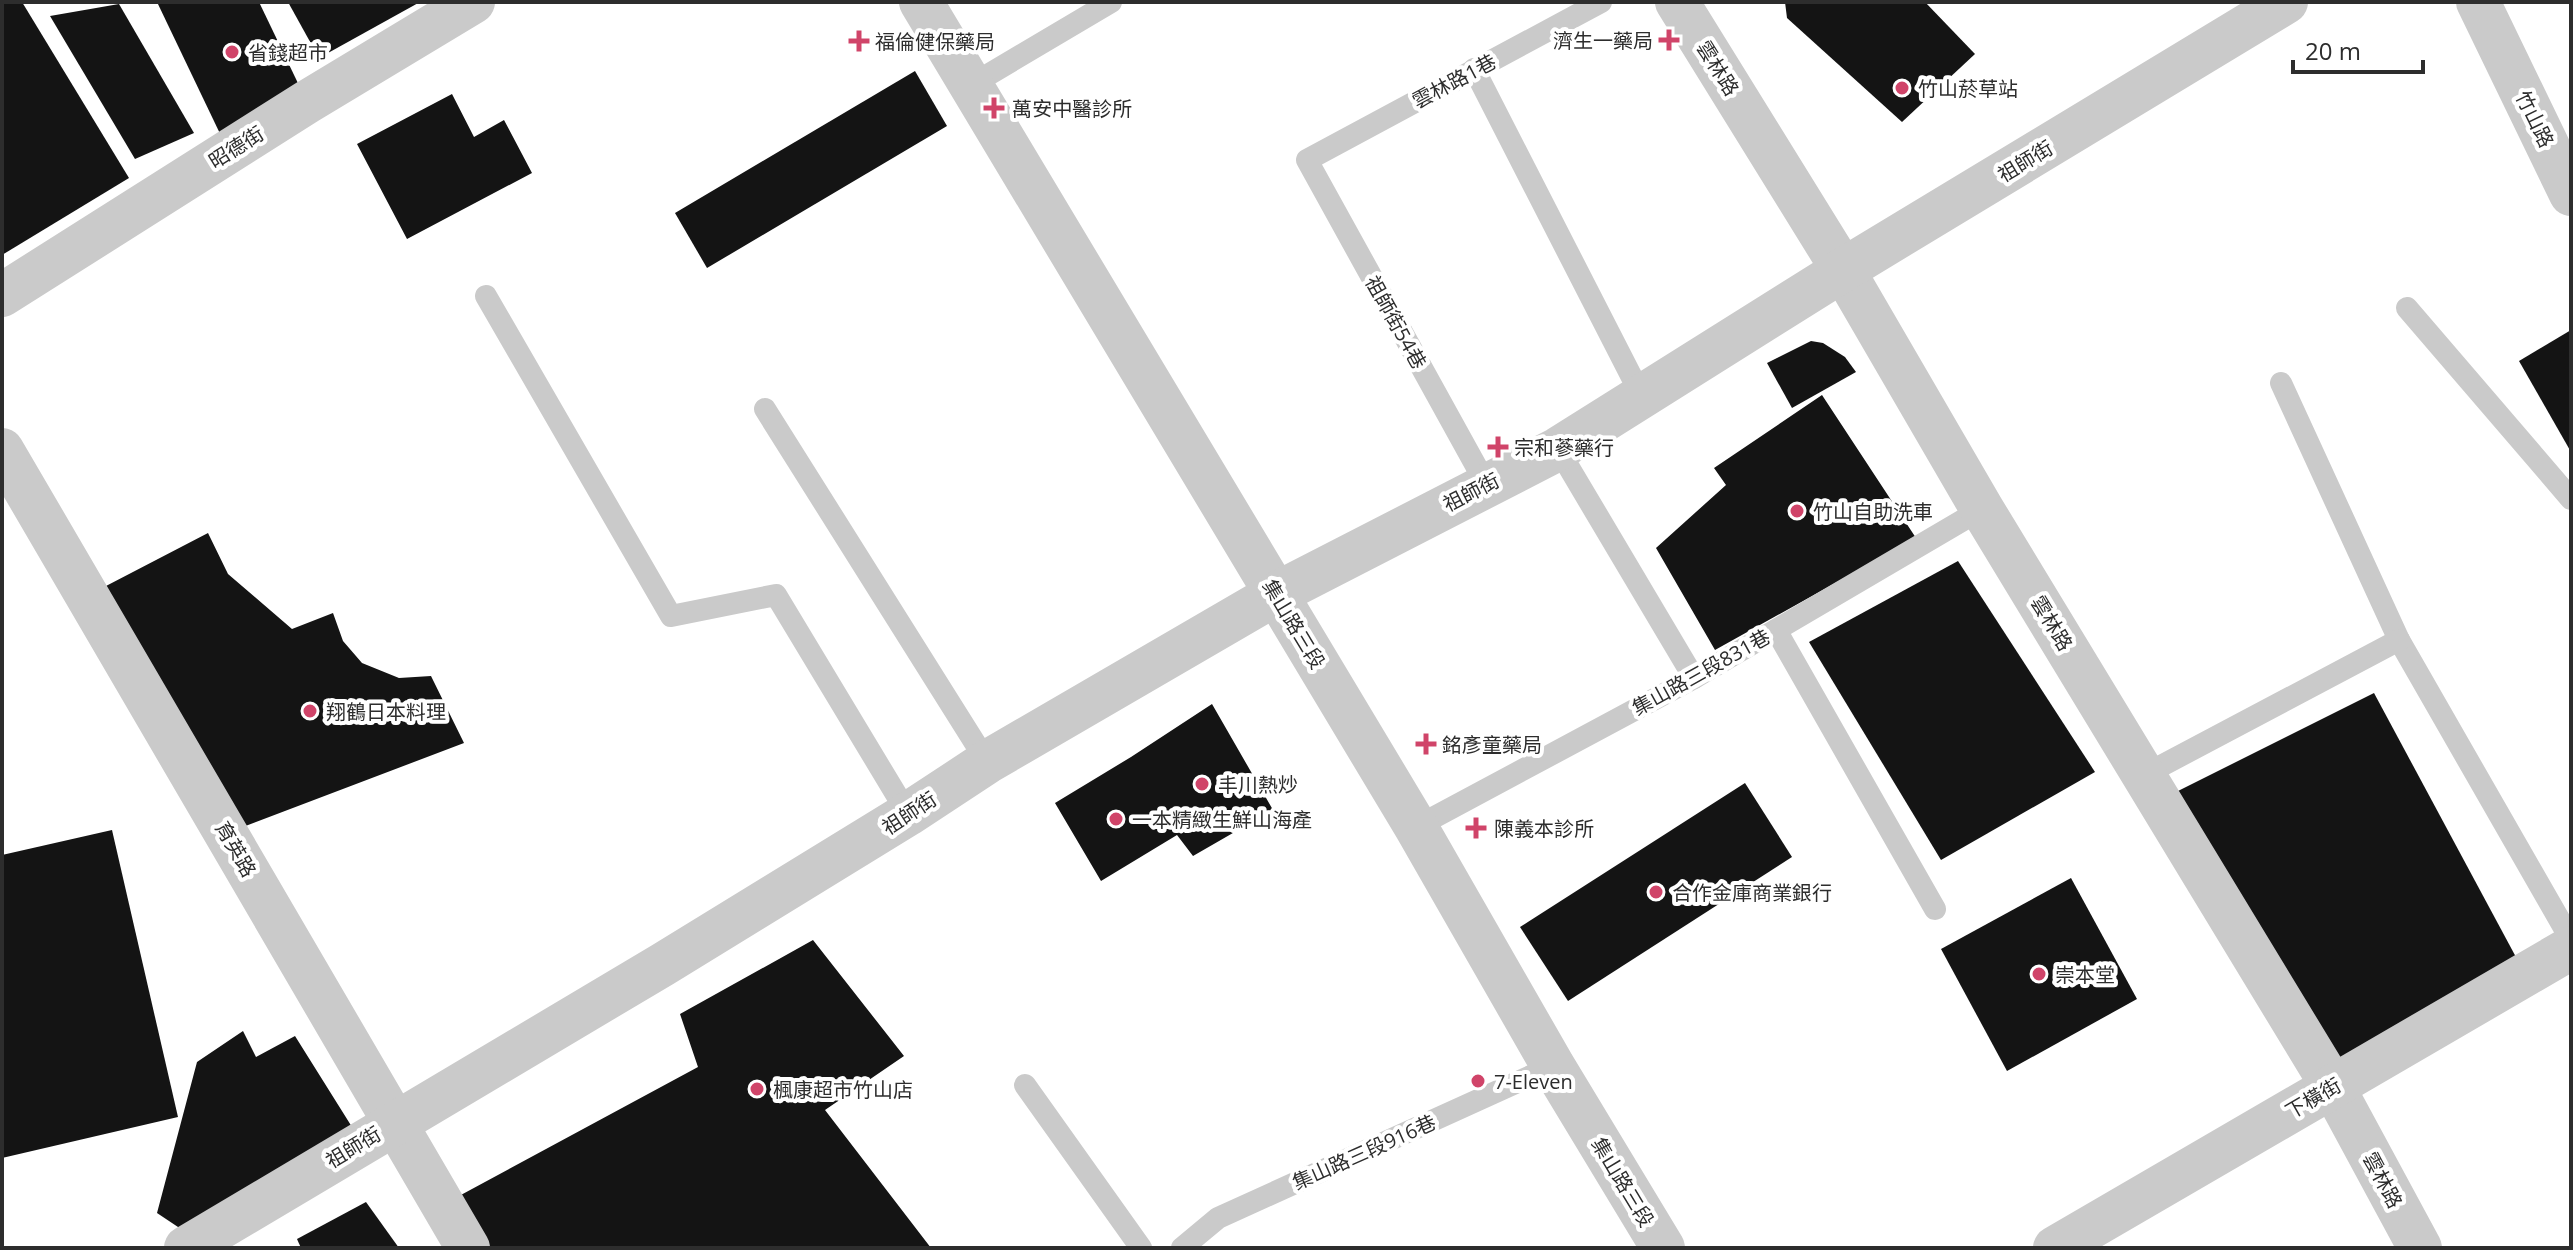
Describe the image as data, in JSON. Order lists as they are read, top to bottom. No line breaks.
{"streets":{"street":["雲林路","竹山路","昭德街","祖師街","集山路三段","育英路","下橫街"],"lane":["雲林路1巷","祖師街54巷","集山路三段831巷","集山路三段916巷"]},"crossings":[["雲林路","祖師街"],["雲林路","集山路三段831巷"],["雲林路","下橫街"],["雲林路1巷","祖師街54巷"],["祖師街","祖師街54巷"],["祖師街","集山路三段"],["祖師街","育英路"],["集山路三段","集山路三段831巷"],["集山路三段","集山路三段916巷"]],"places":{"health":["濟生一藥局","福倫健保藥局","萬安中醫診所","宗和蔘藥行","銘彥童藥局","陳義本診所"],"other":["省錢超市","竹山菸草站","竹山自助洗車","翔鶴日本料理","丰川熱炒","一本精緻生鮮山海產","合作金庫商業銀行","崇本堂","7-Eleven","楓康超市竹山店"]},"scale_bar":"20 m"}
